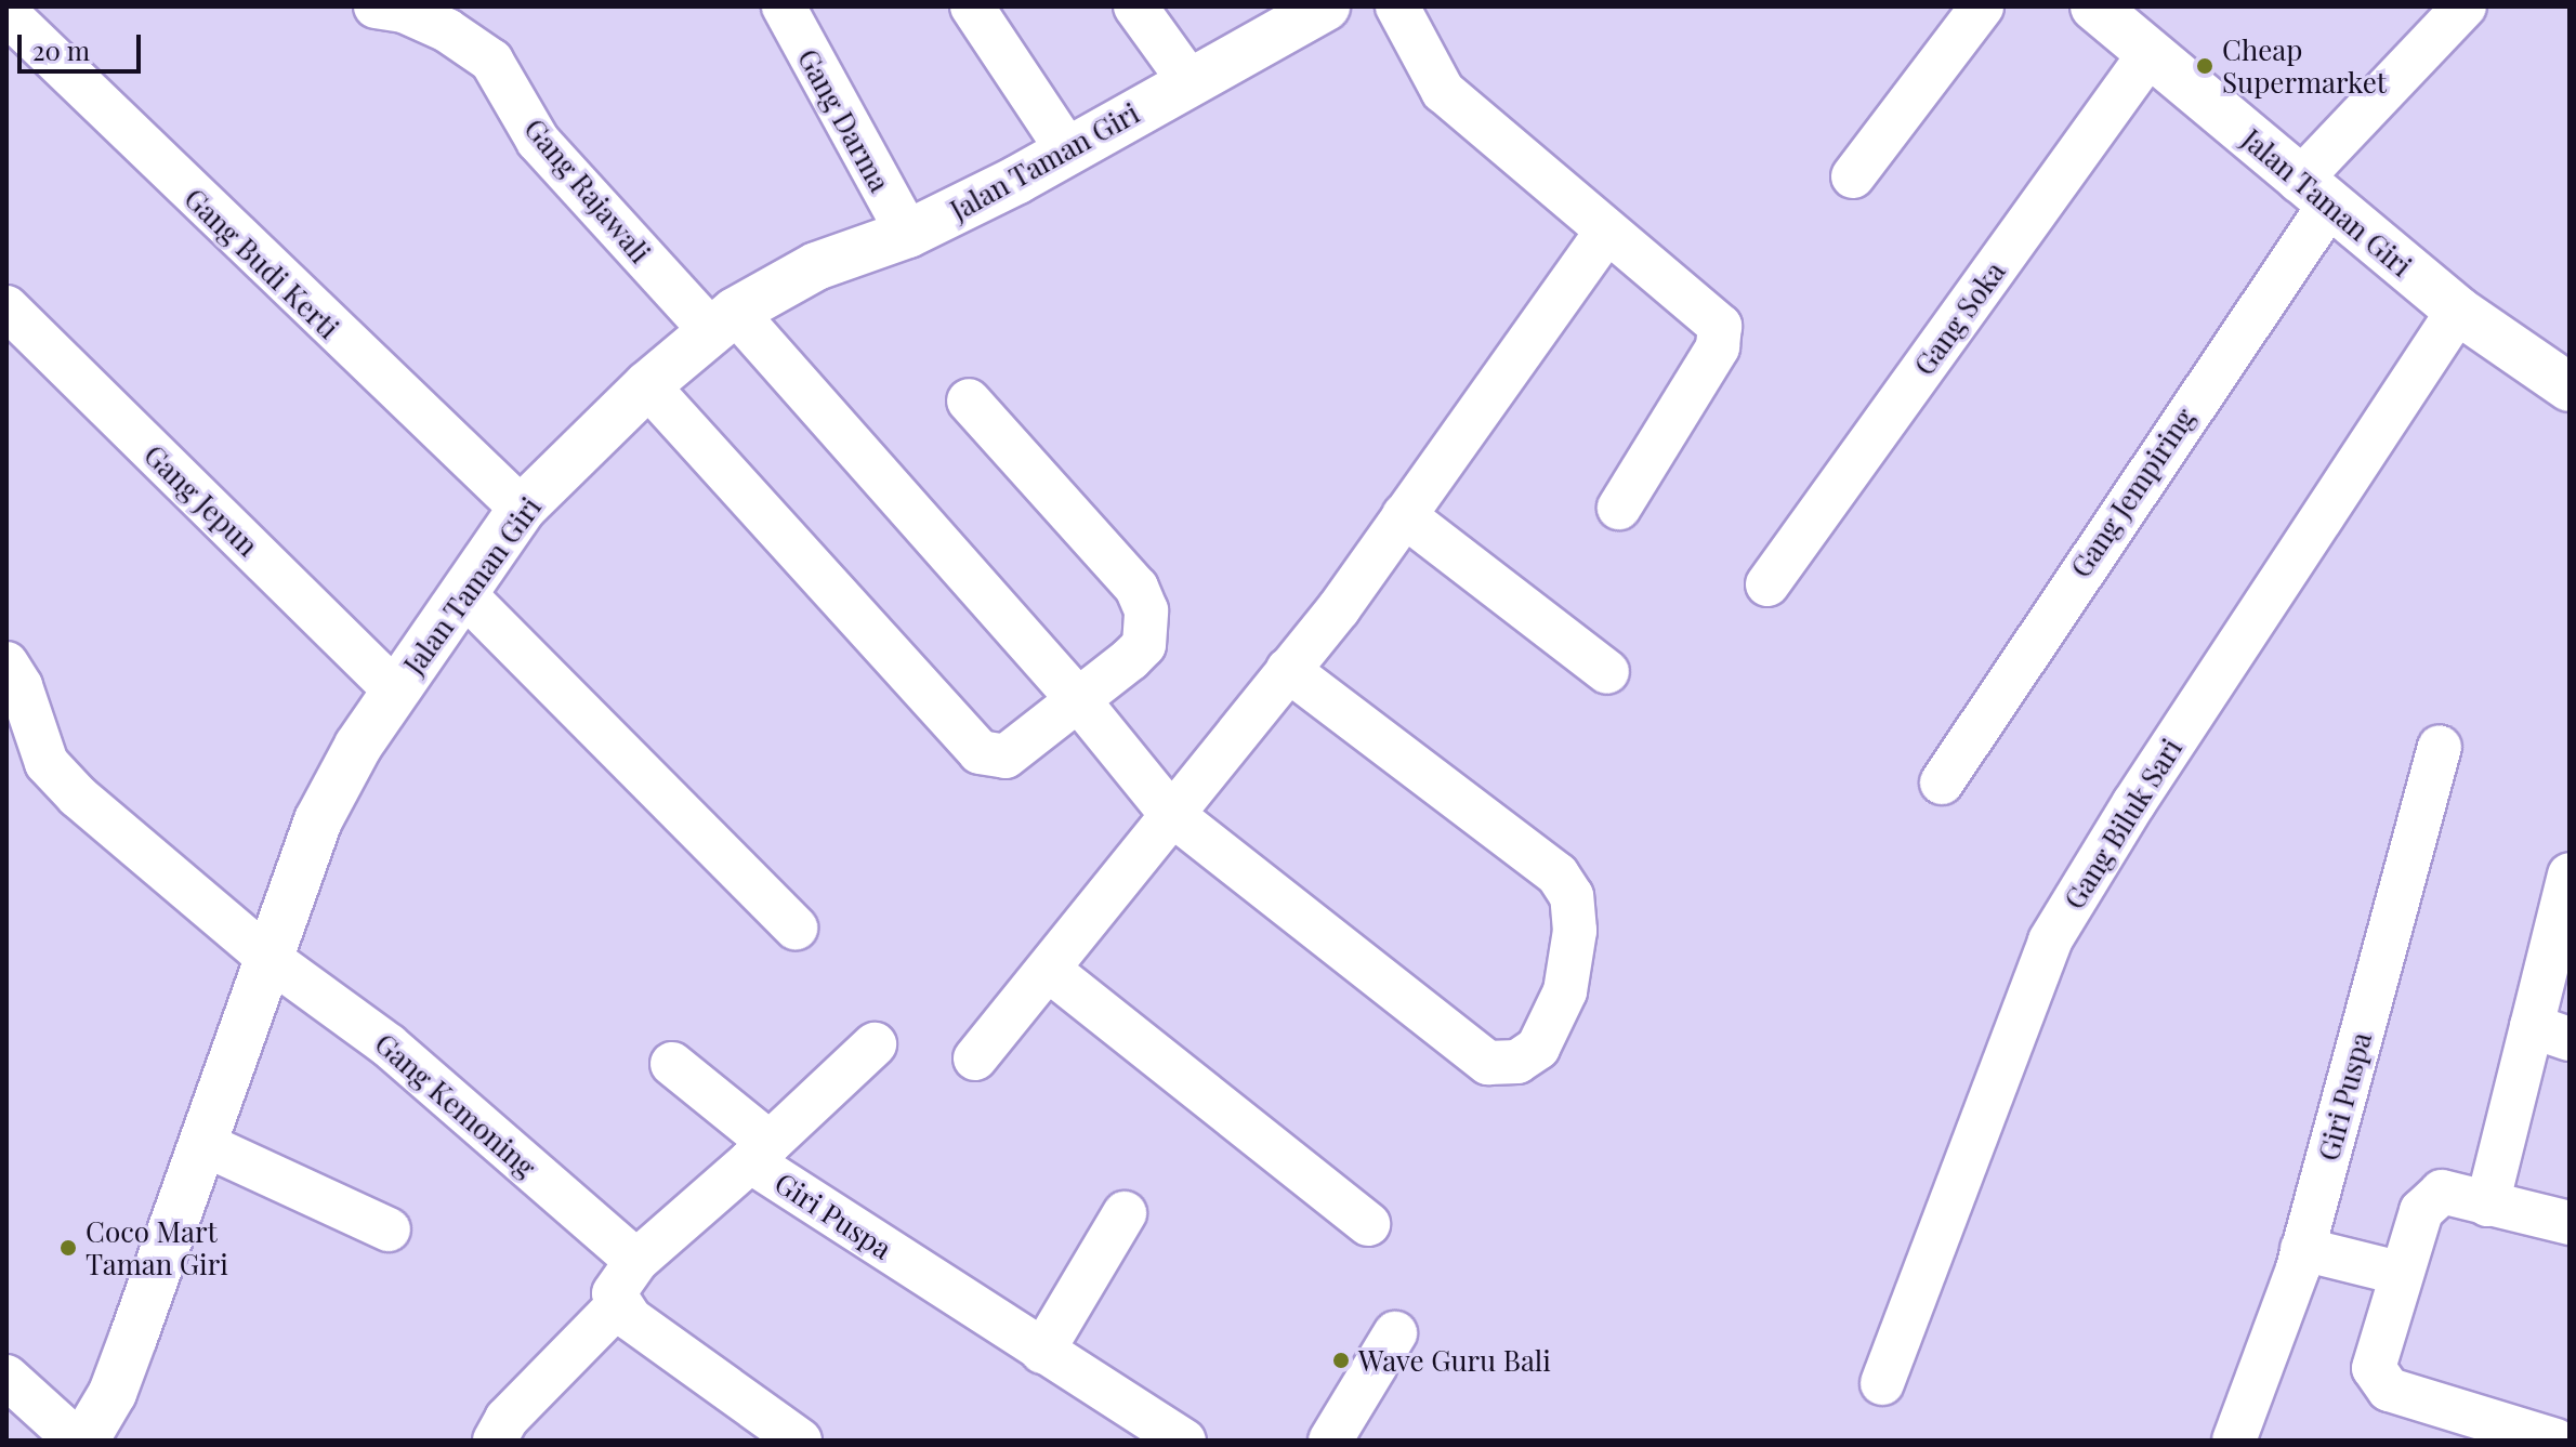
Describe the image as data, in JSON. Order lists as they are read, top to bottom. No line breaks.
{"streets":{"street":["Gang Darma","Jalan Taman Giri","Gang Rajawali","Gang Budi Kerti","Gang Soka","Gang Jempiring","Gang Jepun","Gang Biluk Sari","Giri Puspa","Gang Kemoning"]},"crossings":[["Gang Darma","Jalan Taman Giri"],["Jalan Taman Giri","Gang Rajawali"],["Jalan Taman Giri","Gang Budi Kerti"],["Jalan Taman Giri","Gang Soka"],["Jalan Taman Giri","Gang Jempiring"],["Jalan Taman Giri","Gang Jepun"],["Jalan Taman Giri","Gang Biluk Sari"],["Jalan Taman Giri","Gang Kemoning"],["Giri Puspa","Gang Kemoning"]],"places":["Cheap Supermarket","Coco Mart Taman Giri","Wave Guru Bali"],"scale_bar":"20 m"}
